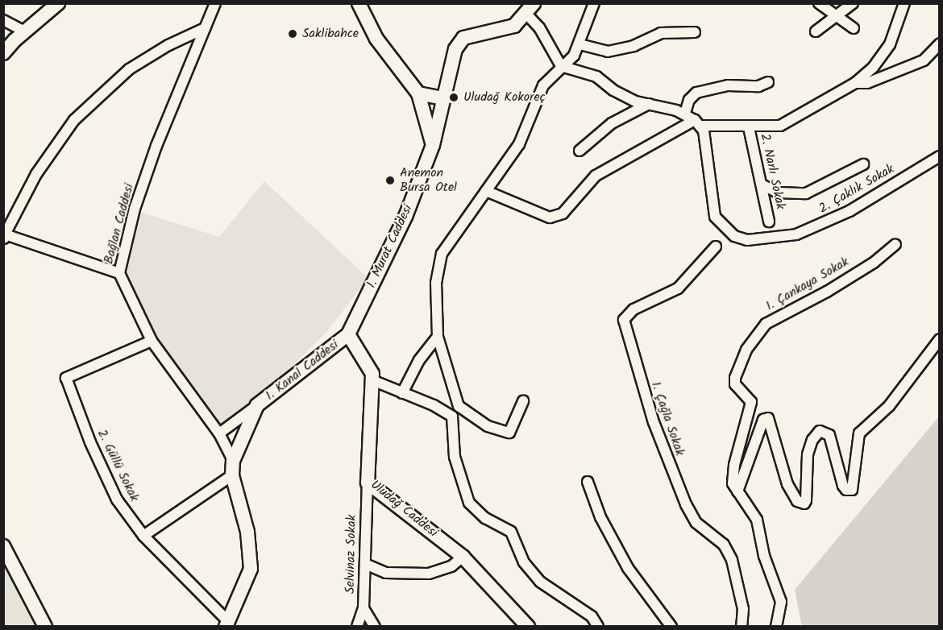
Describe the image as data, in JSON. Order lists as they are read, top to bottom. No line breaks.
{"streets":{"main road":["1. Murat Caddesi","1. Kanal Caddesi","Uludağ Caddesi"],"street":["2. Narlı Sokak","2. Çaklık Sokak","Bağlan Caddesi","1. Çankaya Sokak","1. Çağla Sokak","2. Güllü Sokak","Selvinaz Sokak"]},"crossings":[["Bağlan Caddesi","1. Kanal Caddesi"],["Bağlan Caddesi","2. Güllü Sokak"],["1. Murat Caddesi","1. Kanal Caddesi"],["1. Murat Caddesi","Uludağ Caddesi"],["1. Kanal Caddesi","2. Güllü Sokak"],["1. Kanal Caddesi","Uludağ Caddesi"],["Uludağ Caddesi","Selvinaz Sokak"]],"places":["Saklibahce","Uludağ Kokoreç","Anemon Bursa Otel"]}
